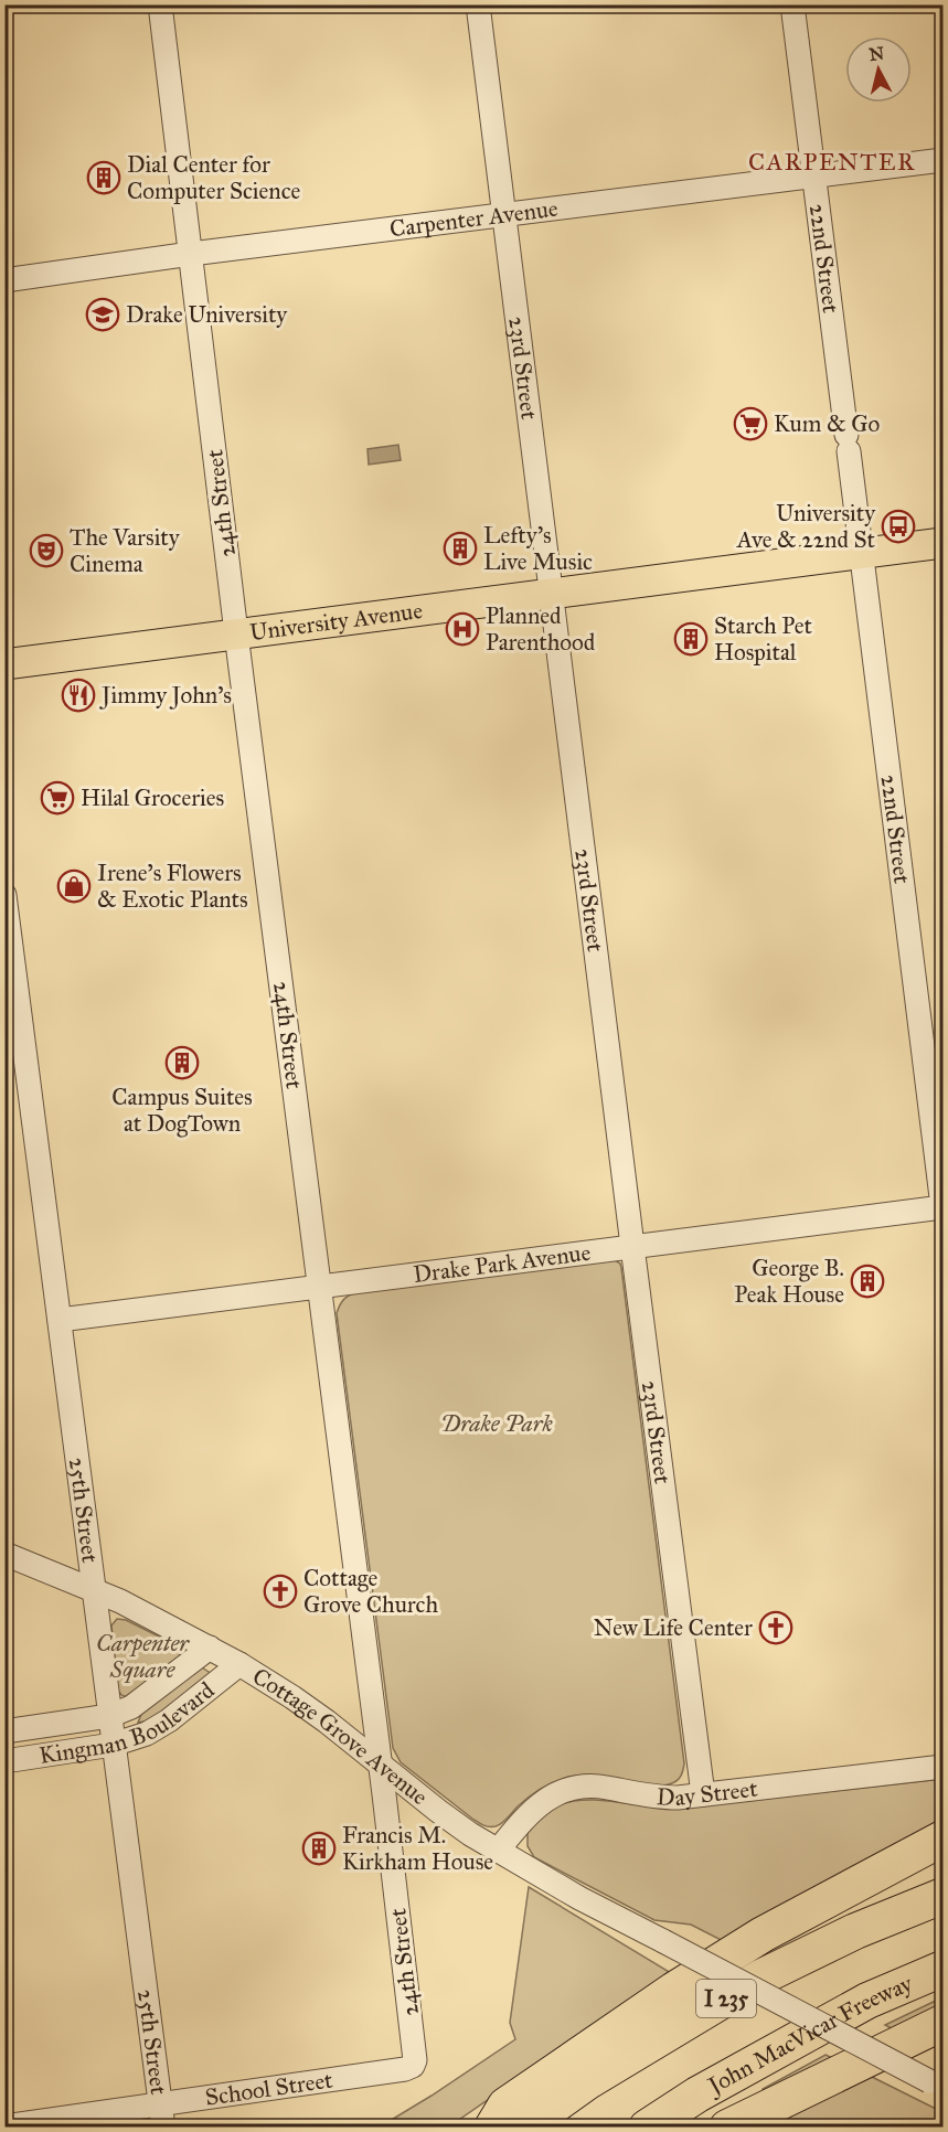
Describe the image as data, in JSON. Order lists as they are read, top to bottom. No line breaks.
{"streets":{"highway":["I 235","John MacVicar Freeway"],"main road":["University Avenue"],"street":["Carpenter Avenue","22nd Street","23rd Street","24th Street","Drake Park Avenue","25th Street","Kingman Boulevard","Cottage Grove Avenue","Day Street","School Street"]},"crossings":[["Carpenter Avenue","22nd Street"],["Carpenter Avenue","23rd Street"],["Carpenter Avenue","24th Street"],["22nd Street","University Avenue"],["22nd Street","Drake Park Avenue"],["23rd Street","University Avenue"],["23rd Street","Drake Park Avenue"],["23rd Street","Day Street"],["24th Street","University Avenue"],["24th Street","Drake Park Avenue"],["24th Street","Cottage Grove Avenue"],["24th Street","School Street"],["Drake Park Avenue","25th Street"],["25th Street","Kingman Boulevard"],["25th Street","Cottage Grove Avenue"],["25th Street","School Street"],["Kingman Boulevard","Cottage Grove Avenue"],["Cottage Grove Avenue","Day Street"]],"districts":["CARPENTER"],"parks":["Drake Park","Carpenter Square"],"places":{"building":["Dial Center for Computer Science","Lefty's Live Music","Starch Pet Hospital","Campus Suites at DogTown","George B. Peak House","Francis M. Kirkham House"],"school or university":["Drake University"],"supermarket":["Kum & Go","Hilal Groceries"],"bus stop":["University Ave & 22nd St"],"theatre":["The Varsity Cinema"],"hospital":["Planned Parenthood"],"restaurant":["Jimmy John's"],"shop":["Irene's Flowers & Exotic Plants"],"church":["Cottage Grove Church","New Life Center"]},"north":"top"}
